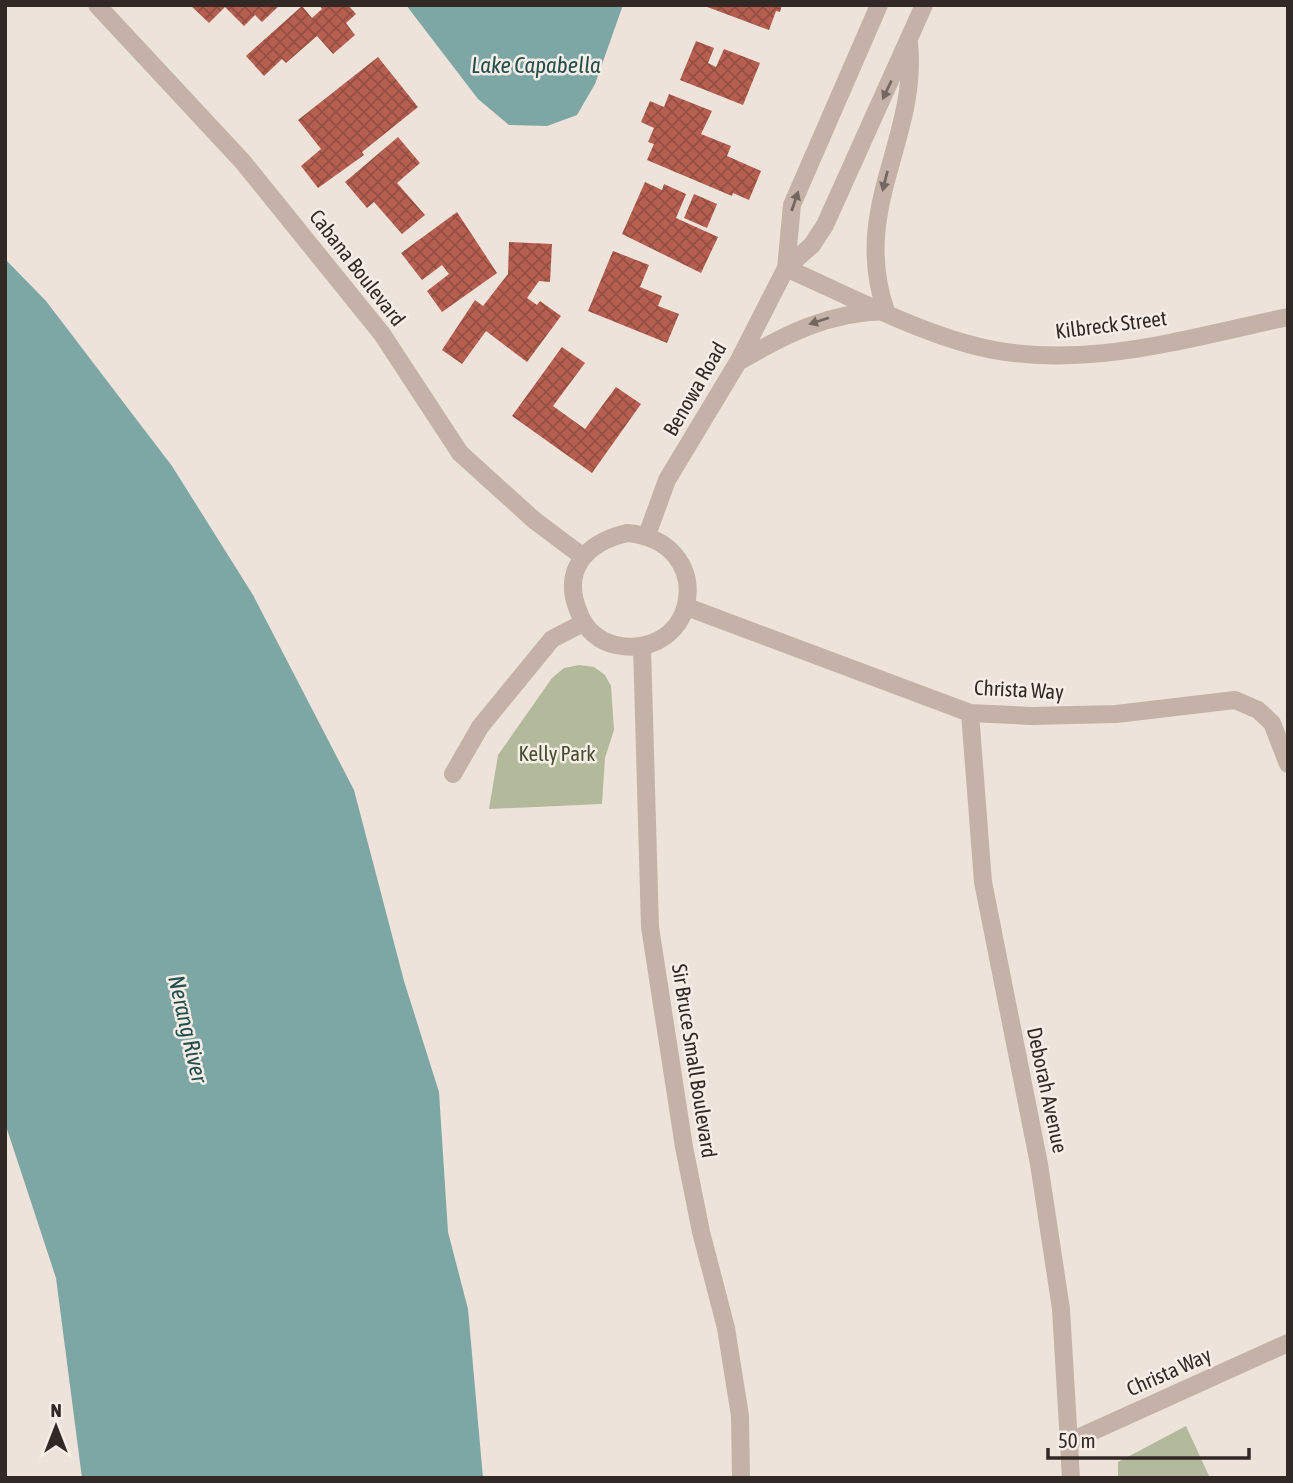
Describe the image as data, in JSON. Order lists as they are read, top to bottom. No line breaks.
{"streets":{"street":["Cabana Boulevard","Kilbreck Street","Benowa Road","Christa Way","Sir Bruce Small Boulevard","Deborah Avenue"]},"crossings":[["Cabana Boulevard","Benowa Road"],["Cabana Boulevard","Christa Way"],["Cabana Boulevard","Sir Bruce Small Boulevard"],["Kilbreck Street","Benowa Road"],["Benowa Road","Christa Way"],["Benowa Road","Sir Bruce Small Boulevard"],["Christa Way","Sir Bruce Small Boulevard"],["Christa Way","Deborah Avenue"]],"water":["Lake Capabella","Nerang River"],"parks":["Kelly Park"],"scale_bar":"50 m","north":"top"}
